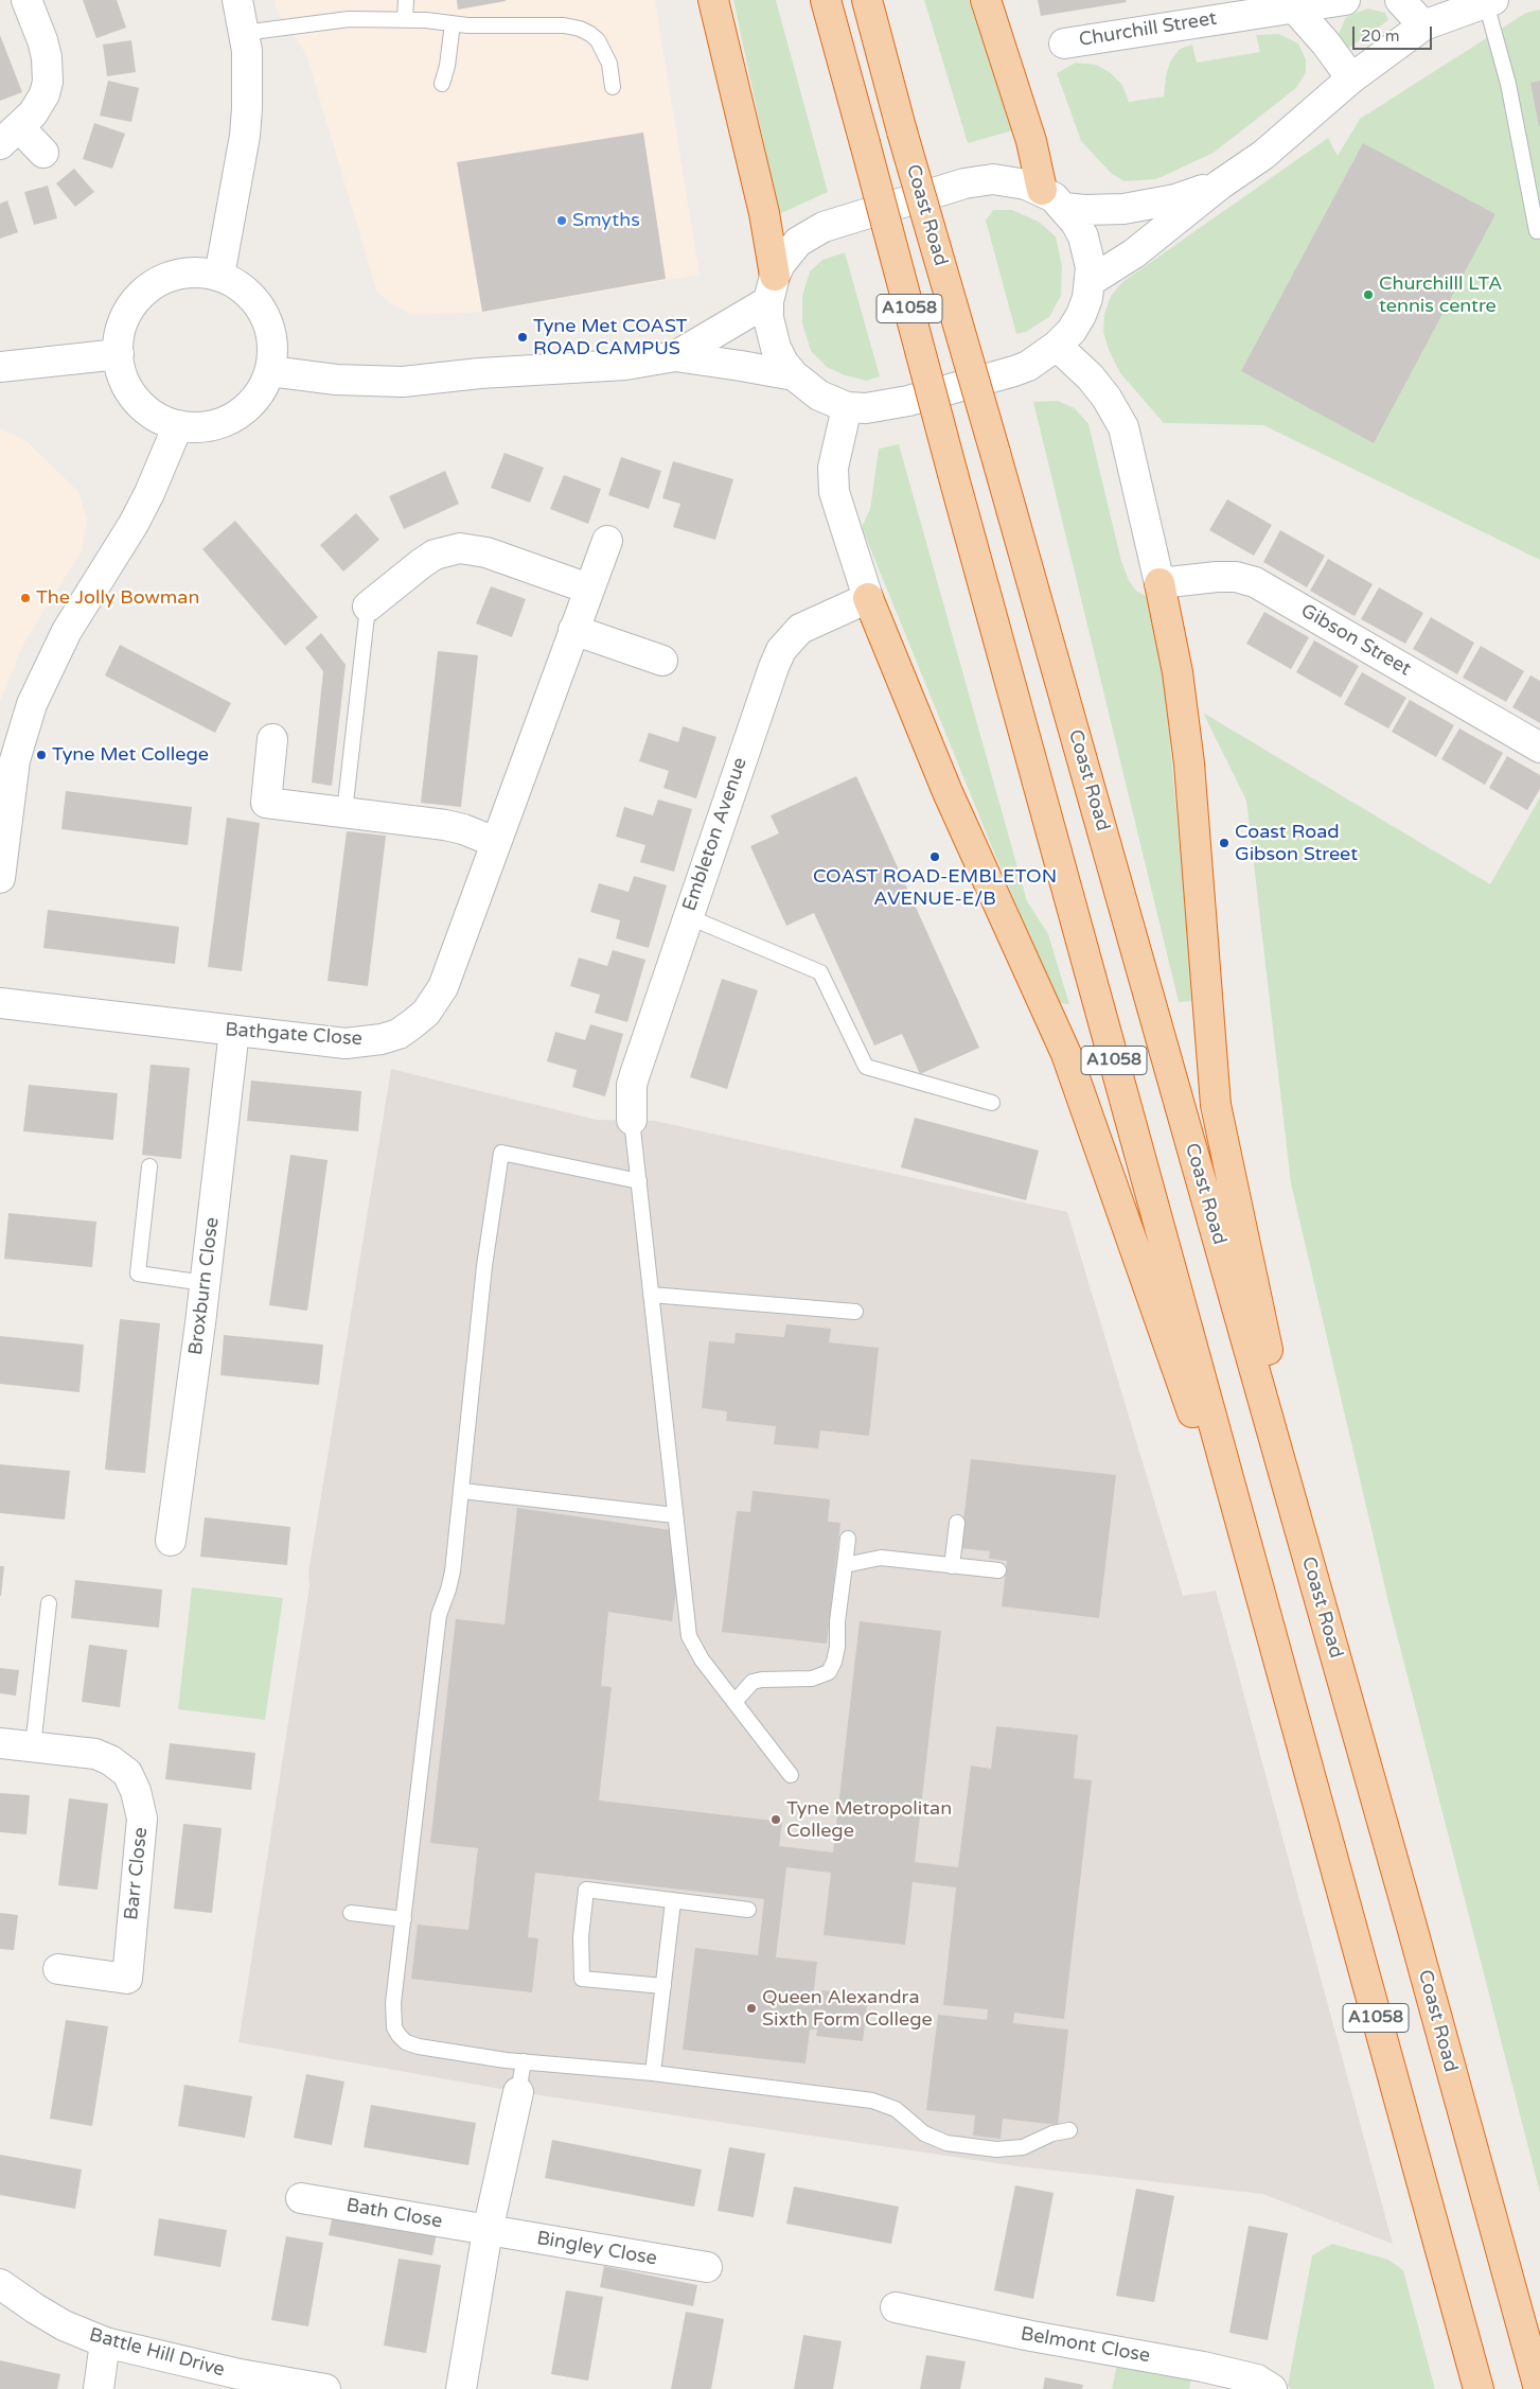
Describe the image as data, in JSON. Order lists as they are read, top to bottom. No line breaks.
{"streets":{"highway":["Coast Road","A1058"],"street":["Churchill Street","Gibson Street","Embleton Avenue","Bathgate Close","Broxburn Close","Barr Close","Bath Close","Bingley Close","Belmont Close","Battle Hill Drive"]},"crossings":[["Bathgate Close","Broxburn Close"],["Bath Close","Bingley Close"]],"places":["Smyths","Churchilll LTA tennis centre","Tyne Met COAST ROAD CAMPUS","The Jolly Bowman","Tyne Met College","Coast Road Gibson Street","COAST ROAD-EMBLETON AVENUE-E/B","Tyne Metropolitan College","Queen Alexandra Sixth Form College"],"scale_bar":"20 m"}
